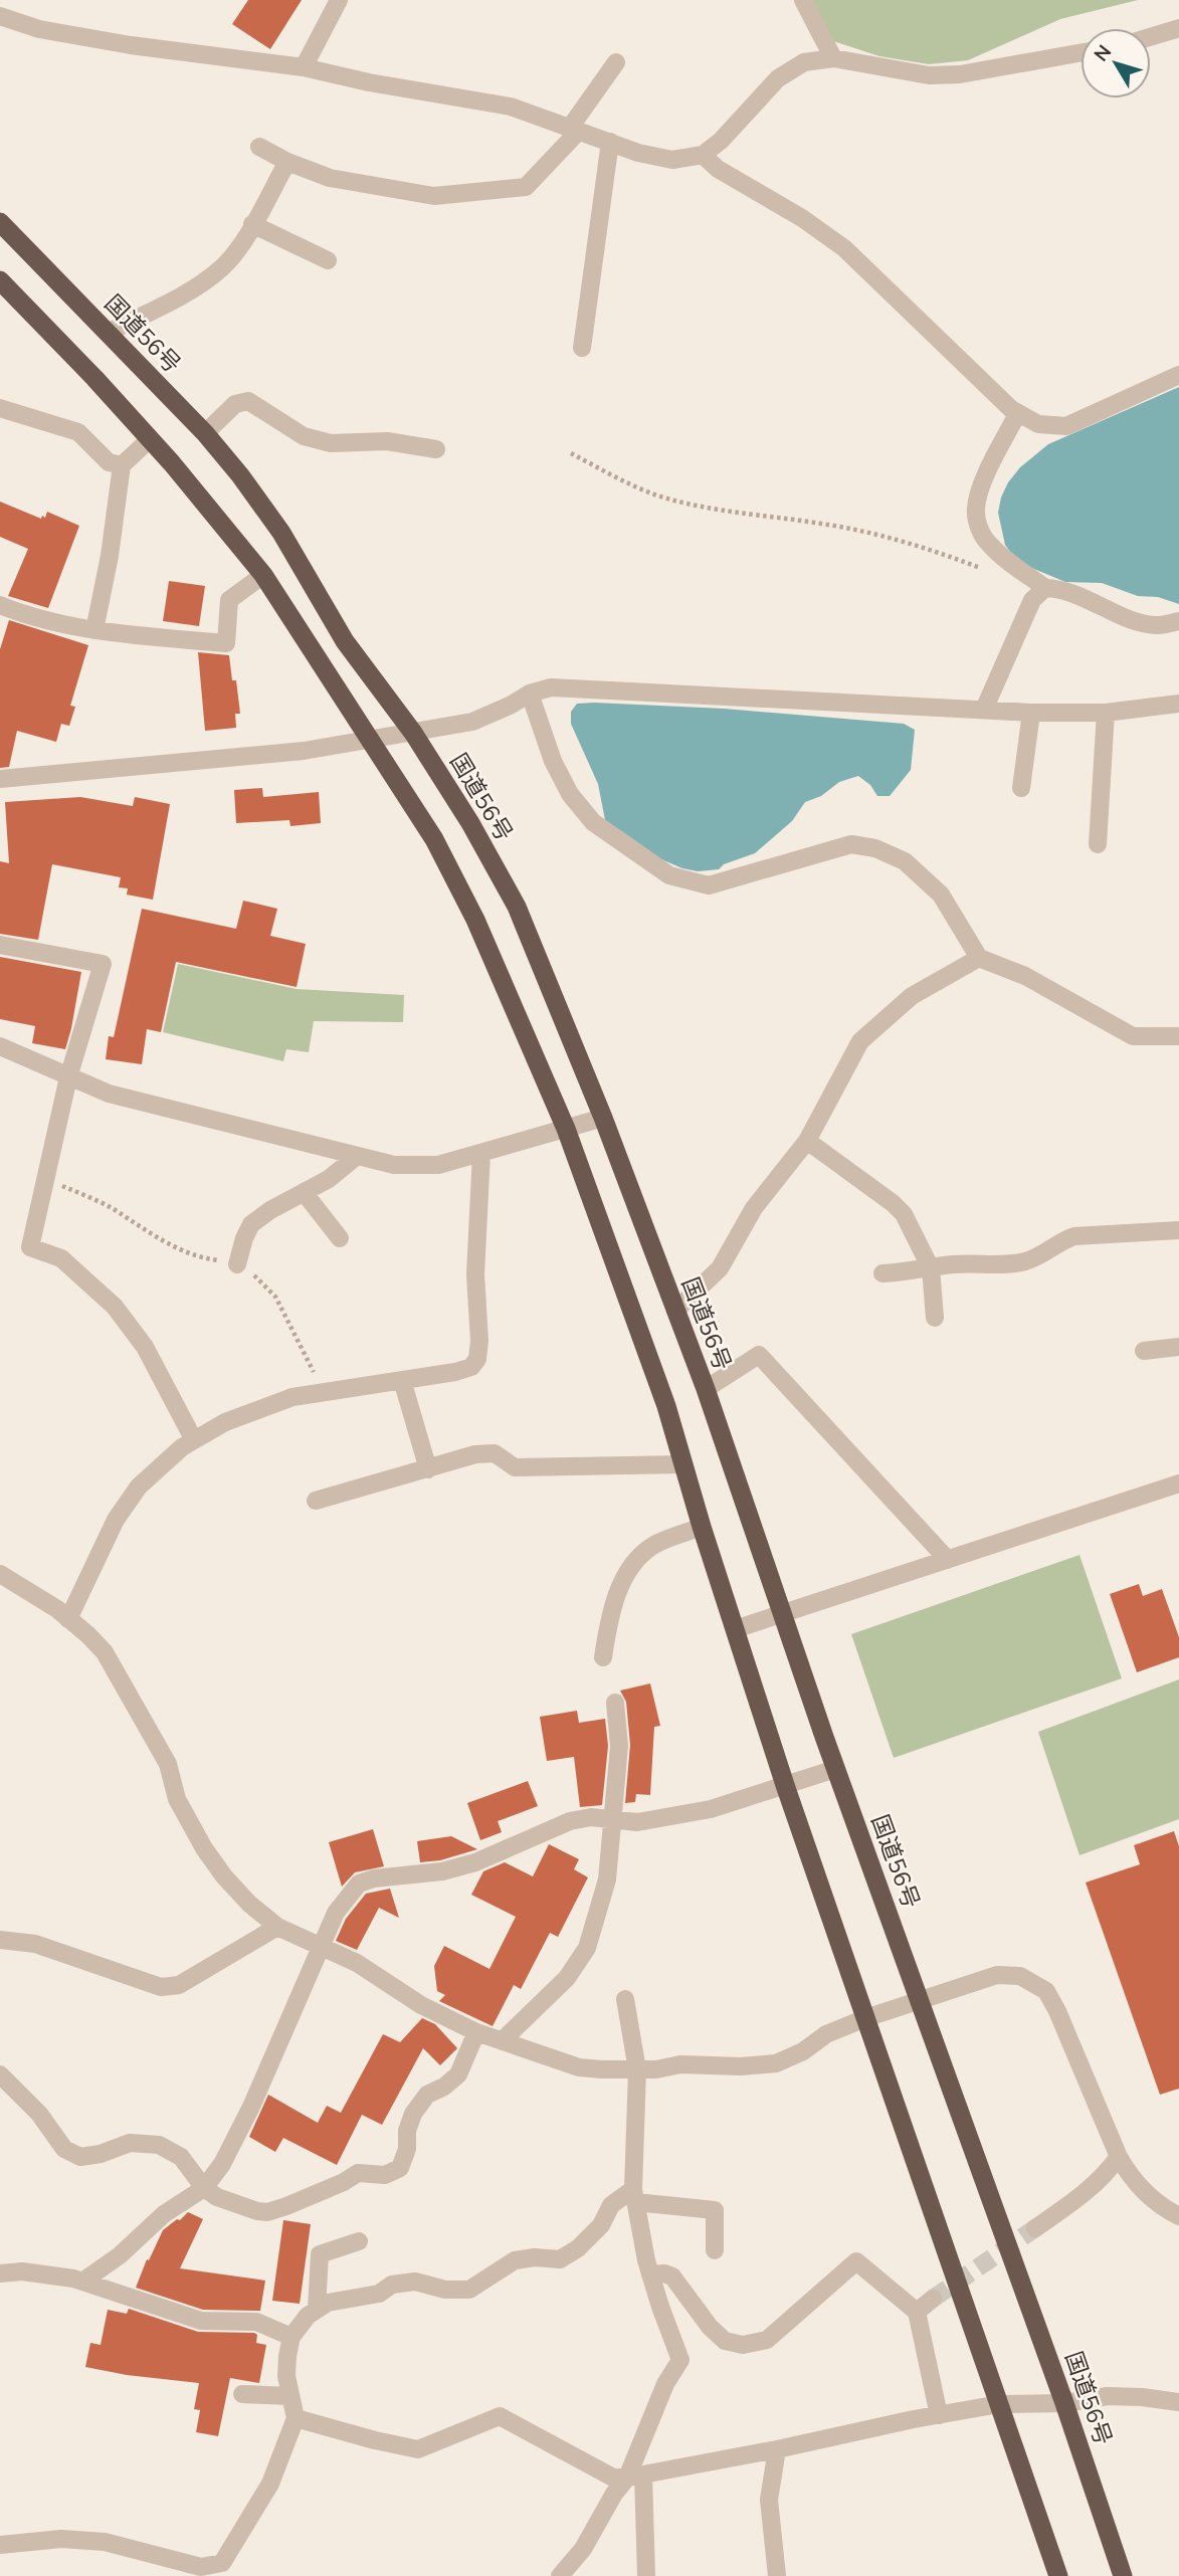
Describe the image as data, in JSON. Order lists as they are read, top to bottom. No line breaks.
{"streets":{"highway":["国道56号"]},"north":"top left"}
